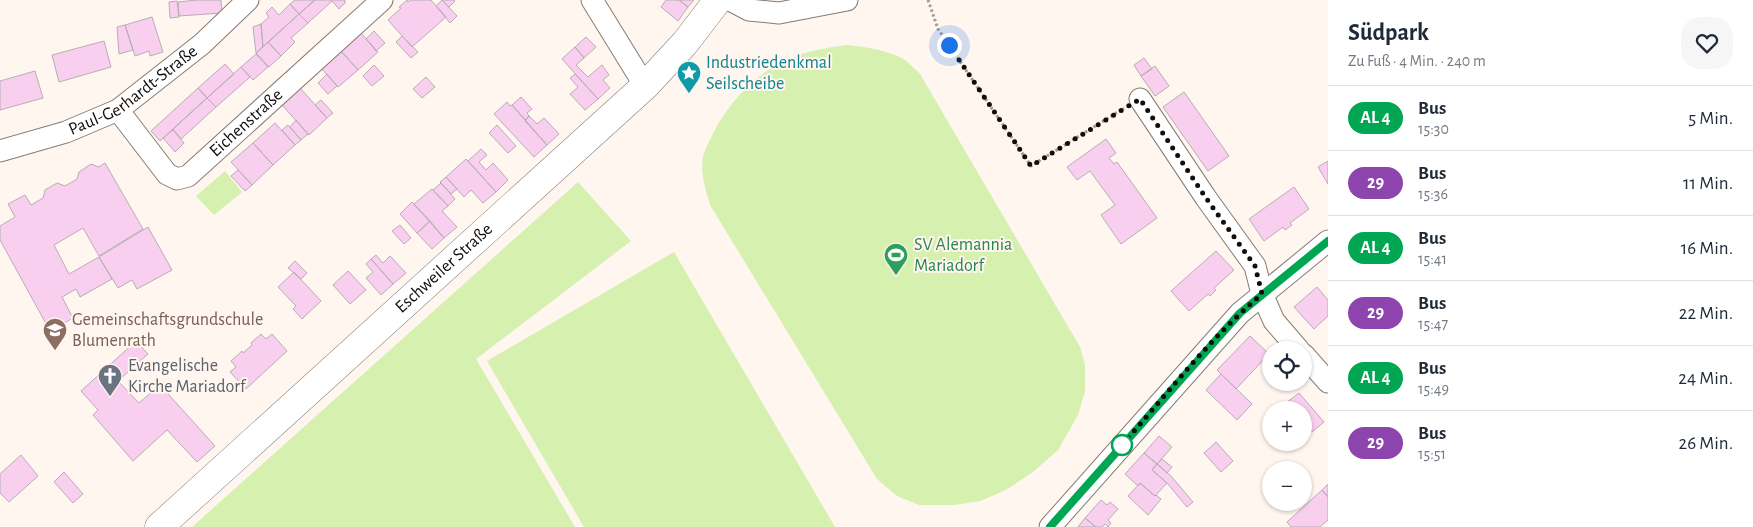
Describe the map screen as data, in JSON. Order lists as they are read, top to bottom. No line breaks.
{"streets":{"street":["Paul-Gerhardt-Straße","Eichenstraße","Eschweiler Straße"]},"crossings":[["Paul-Gerhardt-Straße","Eichenstraße"]],"places":{"place":["Industriedenkmal Seilscheibe"],"sports":["SV Alemannia Mariadorf"],"school or university":["Gemeinschaftsgrundschule Blumenrath"],"church":["Evangelische Kirche Mariadorf"]},"page":{"heading":["Südpark","Zu Fuß · 4 Min. · 240 m"],"list":[{"mark":"AL 4","name":"Bus","note":"15:30","value":"5 Min."},{"mark":"29","name":"Bus","note":"15:36","value":"11 Min."},{"mark":"AL 4","name":"Bus","note":"15:41","value":"16 Min."},{"mark":"29","name":"Bus","note":"15:47","value":"22 Min."},{"mark":"AL 4","name":"Bus","note":"15:49","value":"24 Min."},{"mark":"29","name":"Bus","note":"15:51","value":"26 Min."}],"map_buttons":["+","−"]}}
